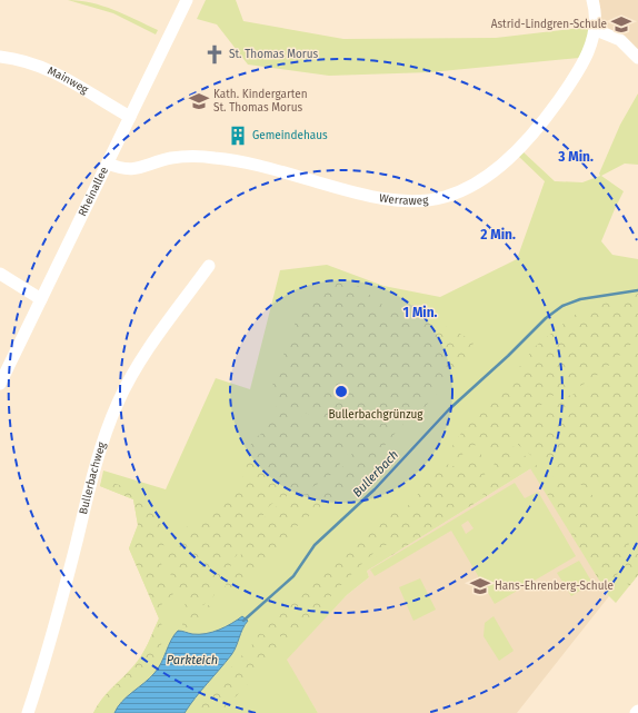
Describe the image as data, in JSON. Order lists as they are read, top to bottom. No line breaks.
{"streets":{"street":["Mainweg","Rheinallee","Werraweg","Bullerbachweg"]},"crossings":[["Mainweg","Rheinallee"],["Rheinallee","Werraweg"]],"water":["Bullerbach","Parkteich"],"parks":["Bullerbachgrünzug"],"places":{"school or university":["Astrid-Lindgren-Schule","Kath. Kindergarten St. Thomas Morus","Hans-Ehrenberg-Schule"],"church":["St. Thomas Morus"],"building":["Gemeindehaus"]},"rings":["3 Min.","2 Min.","1 Min."]}
